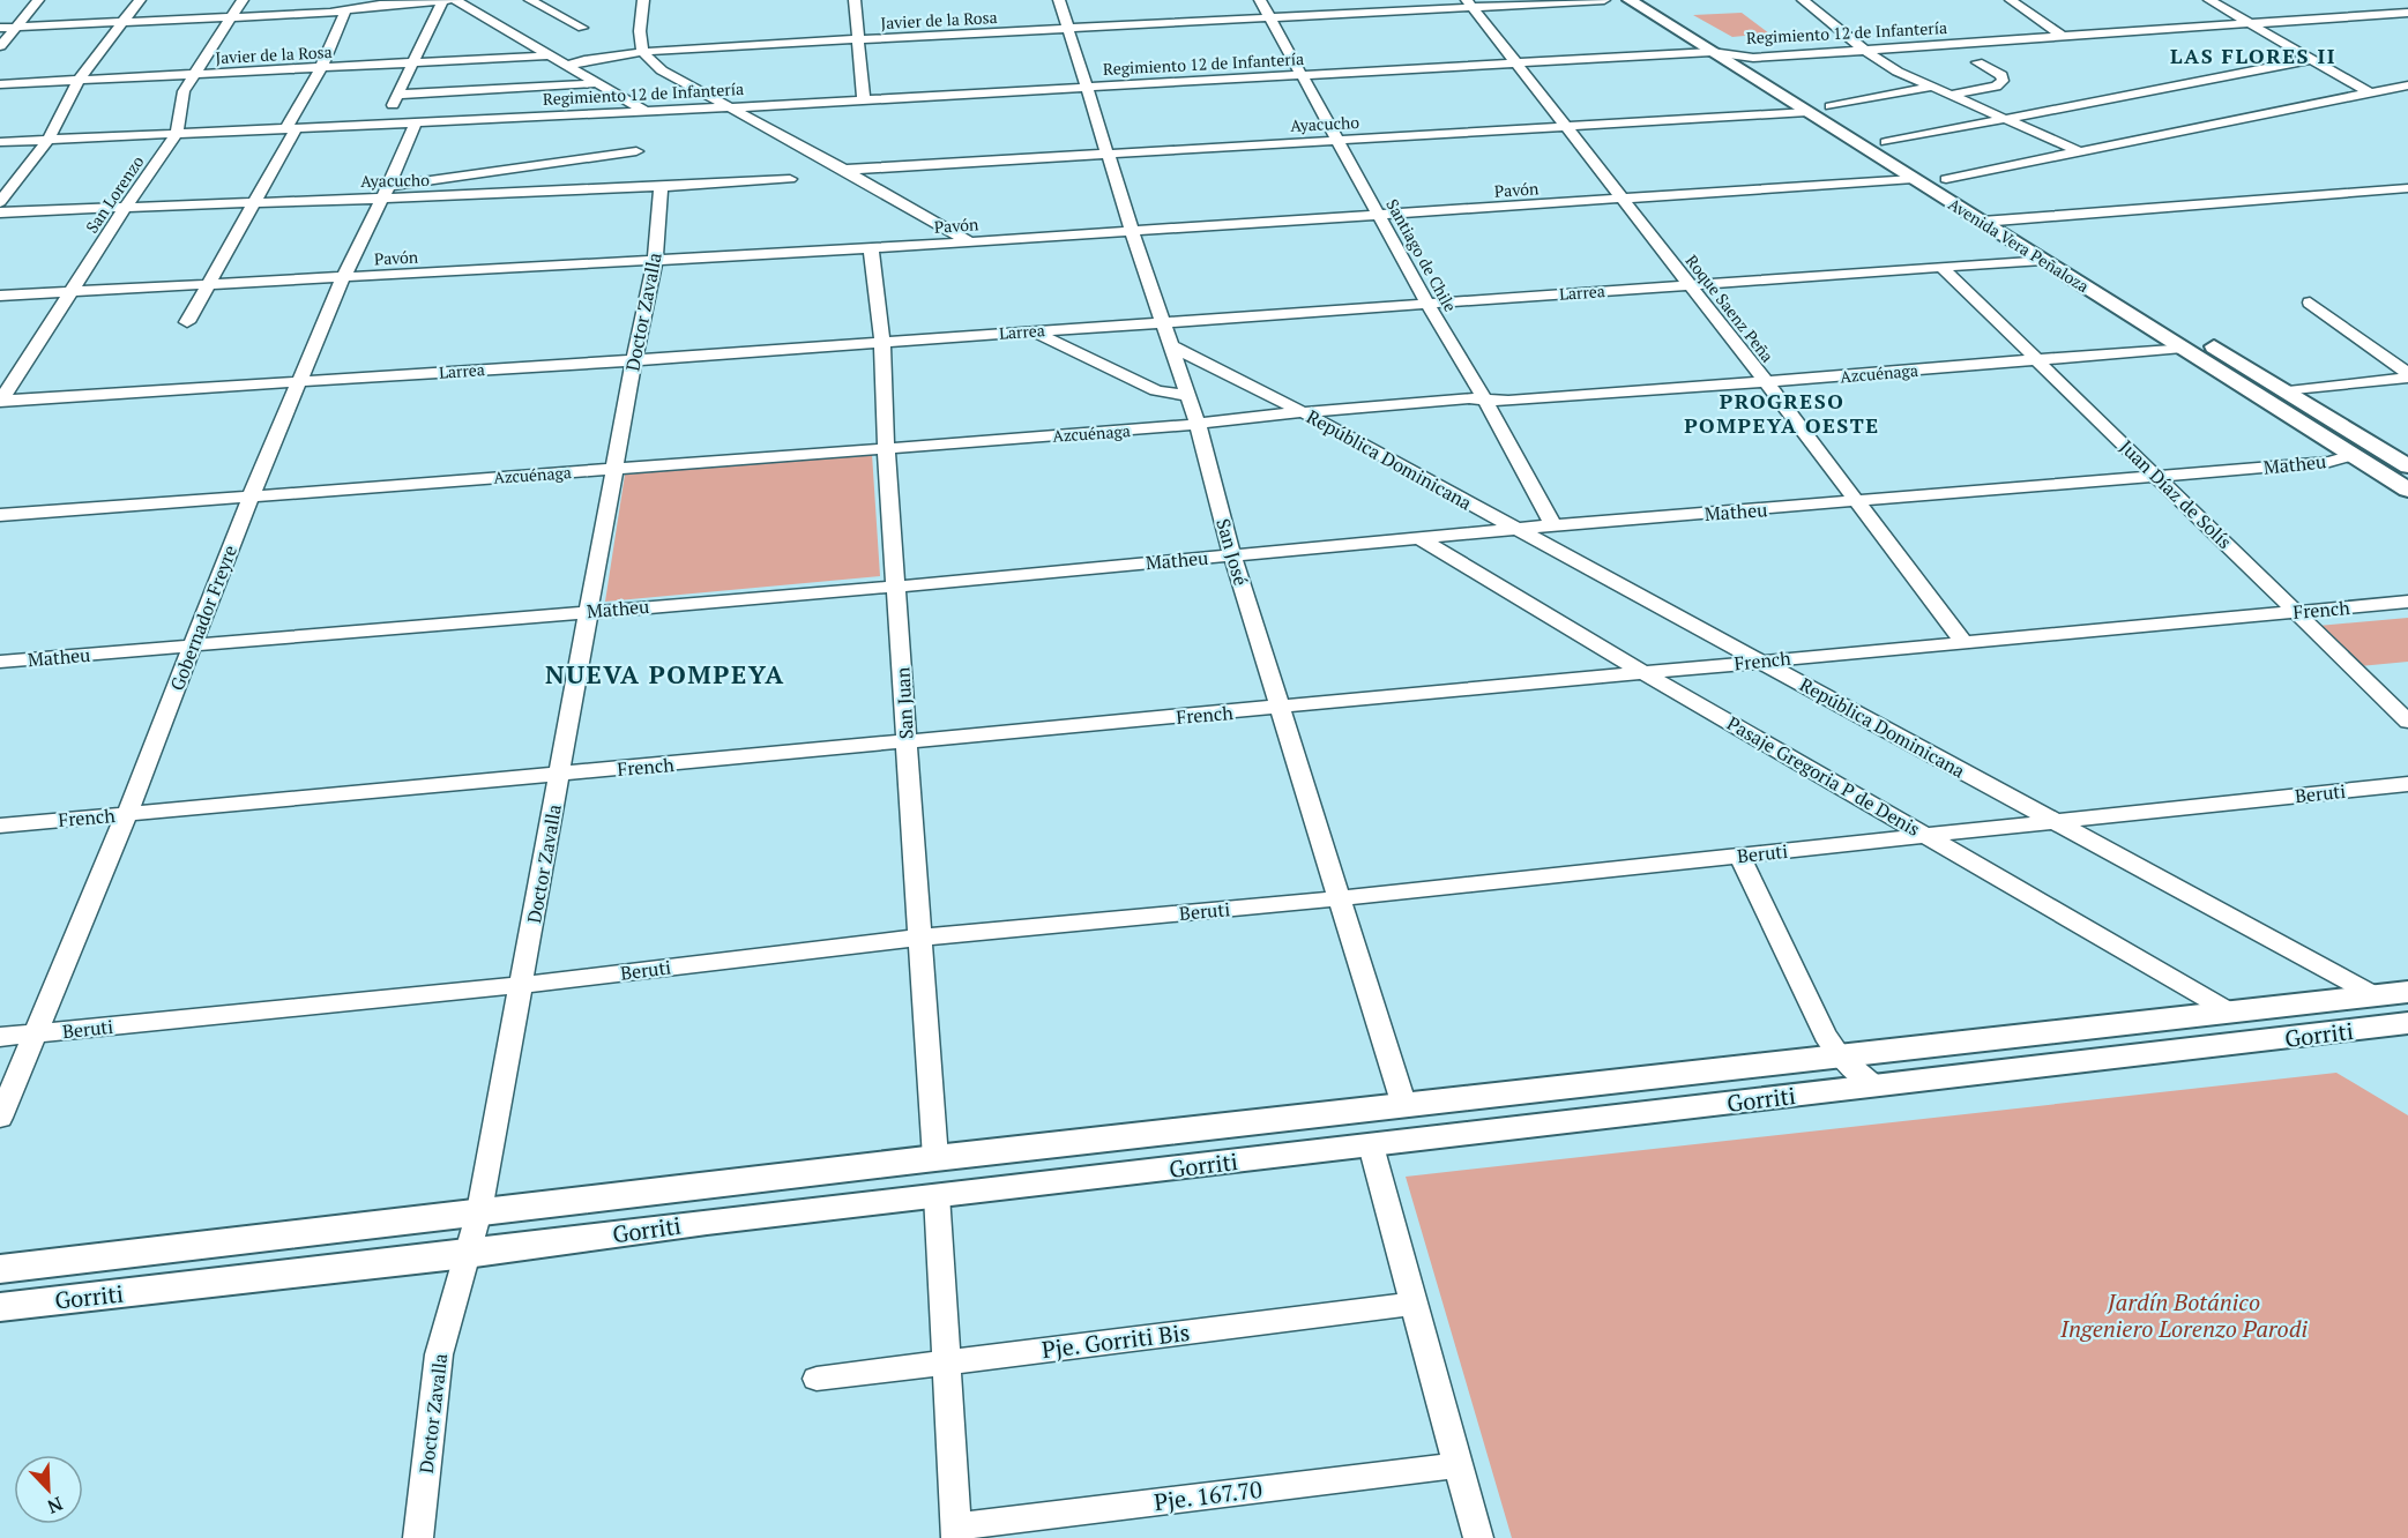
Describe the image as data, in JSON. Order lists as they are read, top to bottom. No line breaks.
{"streets":{"main road":["Avenida Vera Peñaloza","Gorriti"],"street":["Javier de la Rosa","Regimiento 12 de Infantería","Ayacucho","Pavón","San Lorenzo","Santiago de Chile","Larrea","Roque Saenz Peña","Doctor Zavalla","Azcuénaga","República Dominicana","Matheu","Juan Díaz de Solís","San José","French","Gobernador Freyre","San Juan","Pasaje Gregoria P de Denis","Beruti","Pje. Gorriti Bis","Pje. 167.70"]},"crossings":[["Javier de la Rosa","San Lorenzo"],["Javier de la Rosa","Santiago de Chile"],["Javier de la Rosa","Roque Saenz Peña"],["Javier de la Rosa","San José"],["Regimiento 12 de Infantería","San Lorenzo"],["Regimiento 12 de Infantería","Avenida Vera Peñaloza"],["Regimiento 12 de Infantería","Santiago de Chile"],["Regimiento 12 de Infantería","Roque Saenz Peña"],["Regimiento 12 de Infantería","San José"],["Regimiento 12 de Infantería","Gobernador Freyre"],["Ayacucho","San Lorenzo"],["Ayacucho","Avenida Vera Peñaloza"],["Ayacucho","Santiago de Chile"],["Ayacucho","Roque Saenz Peña"],["Ayacucho","Doctor Zavalla"],["Ayacucho","San José"],["Ayacucho","Gobernador Freyre"],["Pavón","San Lorenzo"],["Pavón","Avenida Vera Peñaloza"],["Pavón","Santiago de Chile"],["Pavón","Roque Saenz Peña"],["Pavón","Doctor Zavalla"],["Pavón","San José"],["Pavón","Gobernador Freyre"],["Pavón","San Juan"],["San Lorenzo","Larrea"],["Avenida Vera Peñaloza","Larrea"],["Avenida Vera Peñaloza","Azcuénaga"],["Avenida Vera Peñaloza","Matheu"],["Santiago de Chile","Larrea"],["Santiago de Chile","Azcuénaga"],["Santiago de Chile","Matheu"],["Larrea","Roque Saenz Peña"],["Larrea","Doctor Zavalla"],["Larrea","Juan Díaz de Solís"],["Larrea","San José"],["Larrea","Gobernador Freyre"],["Larrea","San Juan"],["Roque Saenz Peña","Azcuénaga"],["Roque Saenz Peña","Matheu"],["Roque Saenz Peña","French"],["Doctor Zavalla","Azcuénaga"],["Doctor Zavalla","Matheu"],["Doctor Zavalla","French"],["Doctor Zavalla","Beruti"],["Doctor Zavalla","Gorriti"],["Azcuénaga","República Dominicana"],["Azcuénaga","Juan Díaz de Solís"],["Azcuénaga","San José"],["Azcuénaga","Gobernador Freyre"],["Azcuénaga","San Juan"],["República Dominicana","Matheu"],["República Dominicana","San José"],["República Dominicana","French"],["República Dominicana","Beruti"],["República Dominicana","Gorriti"],["Matheu","Juan Díaz de Solís"],["Matheu","San José"],["Matheu","Gobernador Freyre"],["Matheu","San Juan"],["Matheu","Pasaje Gregoria P de Denis"],["Juan Díaz de Solís","French"],["San José","French"],["San José","Beruti"],["San José","Gorriti"],["French","Gobernador Freyre"],["French","San Juan"],["French","Pasaje Gregoria P de Denis"],["Gobernador Freyre","Beruti"],["San Juan","Beruti"],["San Juan","Gorriti"],["Pasaje Gregoria P de Denis","Beruti"],["Pasaje Gregoria P de Denis","Gorriti"]],"districts":["LAS FLORES II","PROGRESO POMPEYA OESTE","NUEVA POMPEYA"],"parks":["Jardín Botánico Ingeniero Lorenzo Parodi"],"north":"bottom right"}
